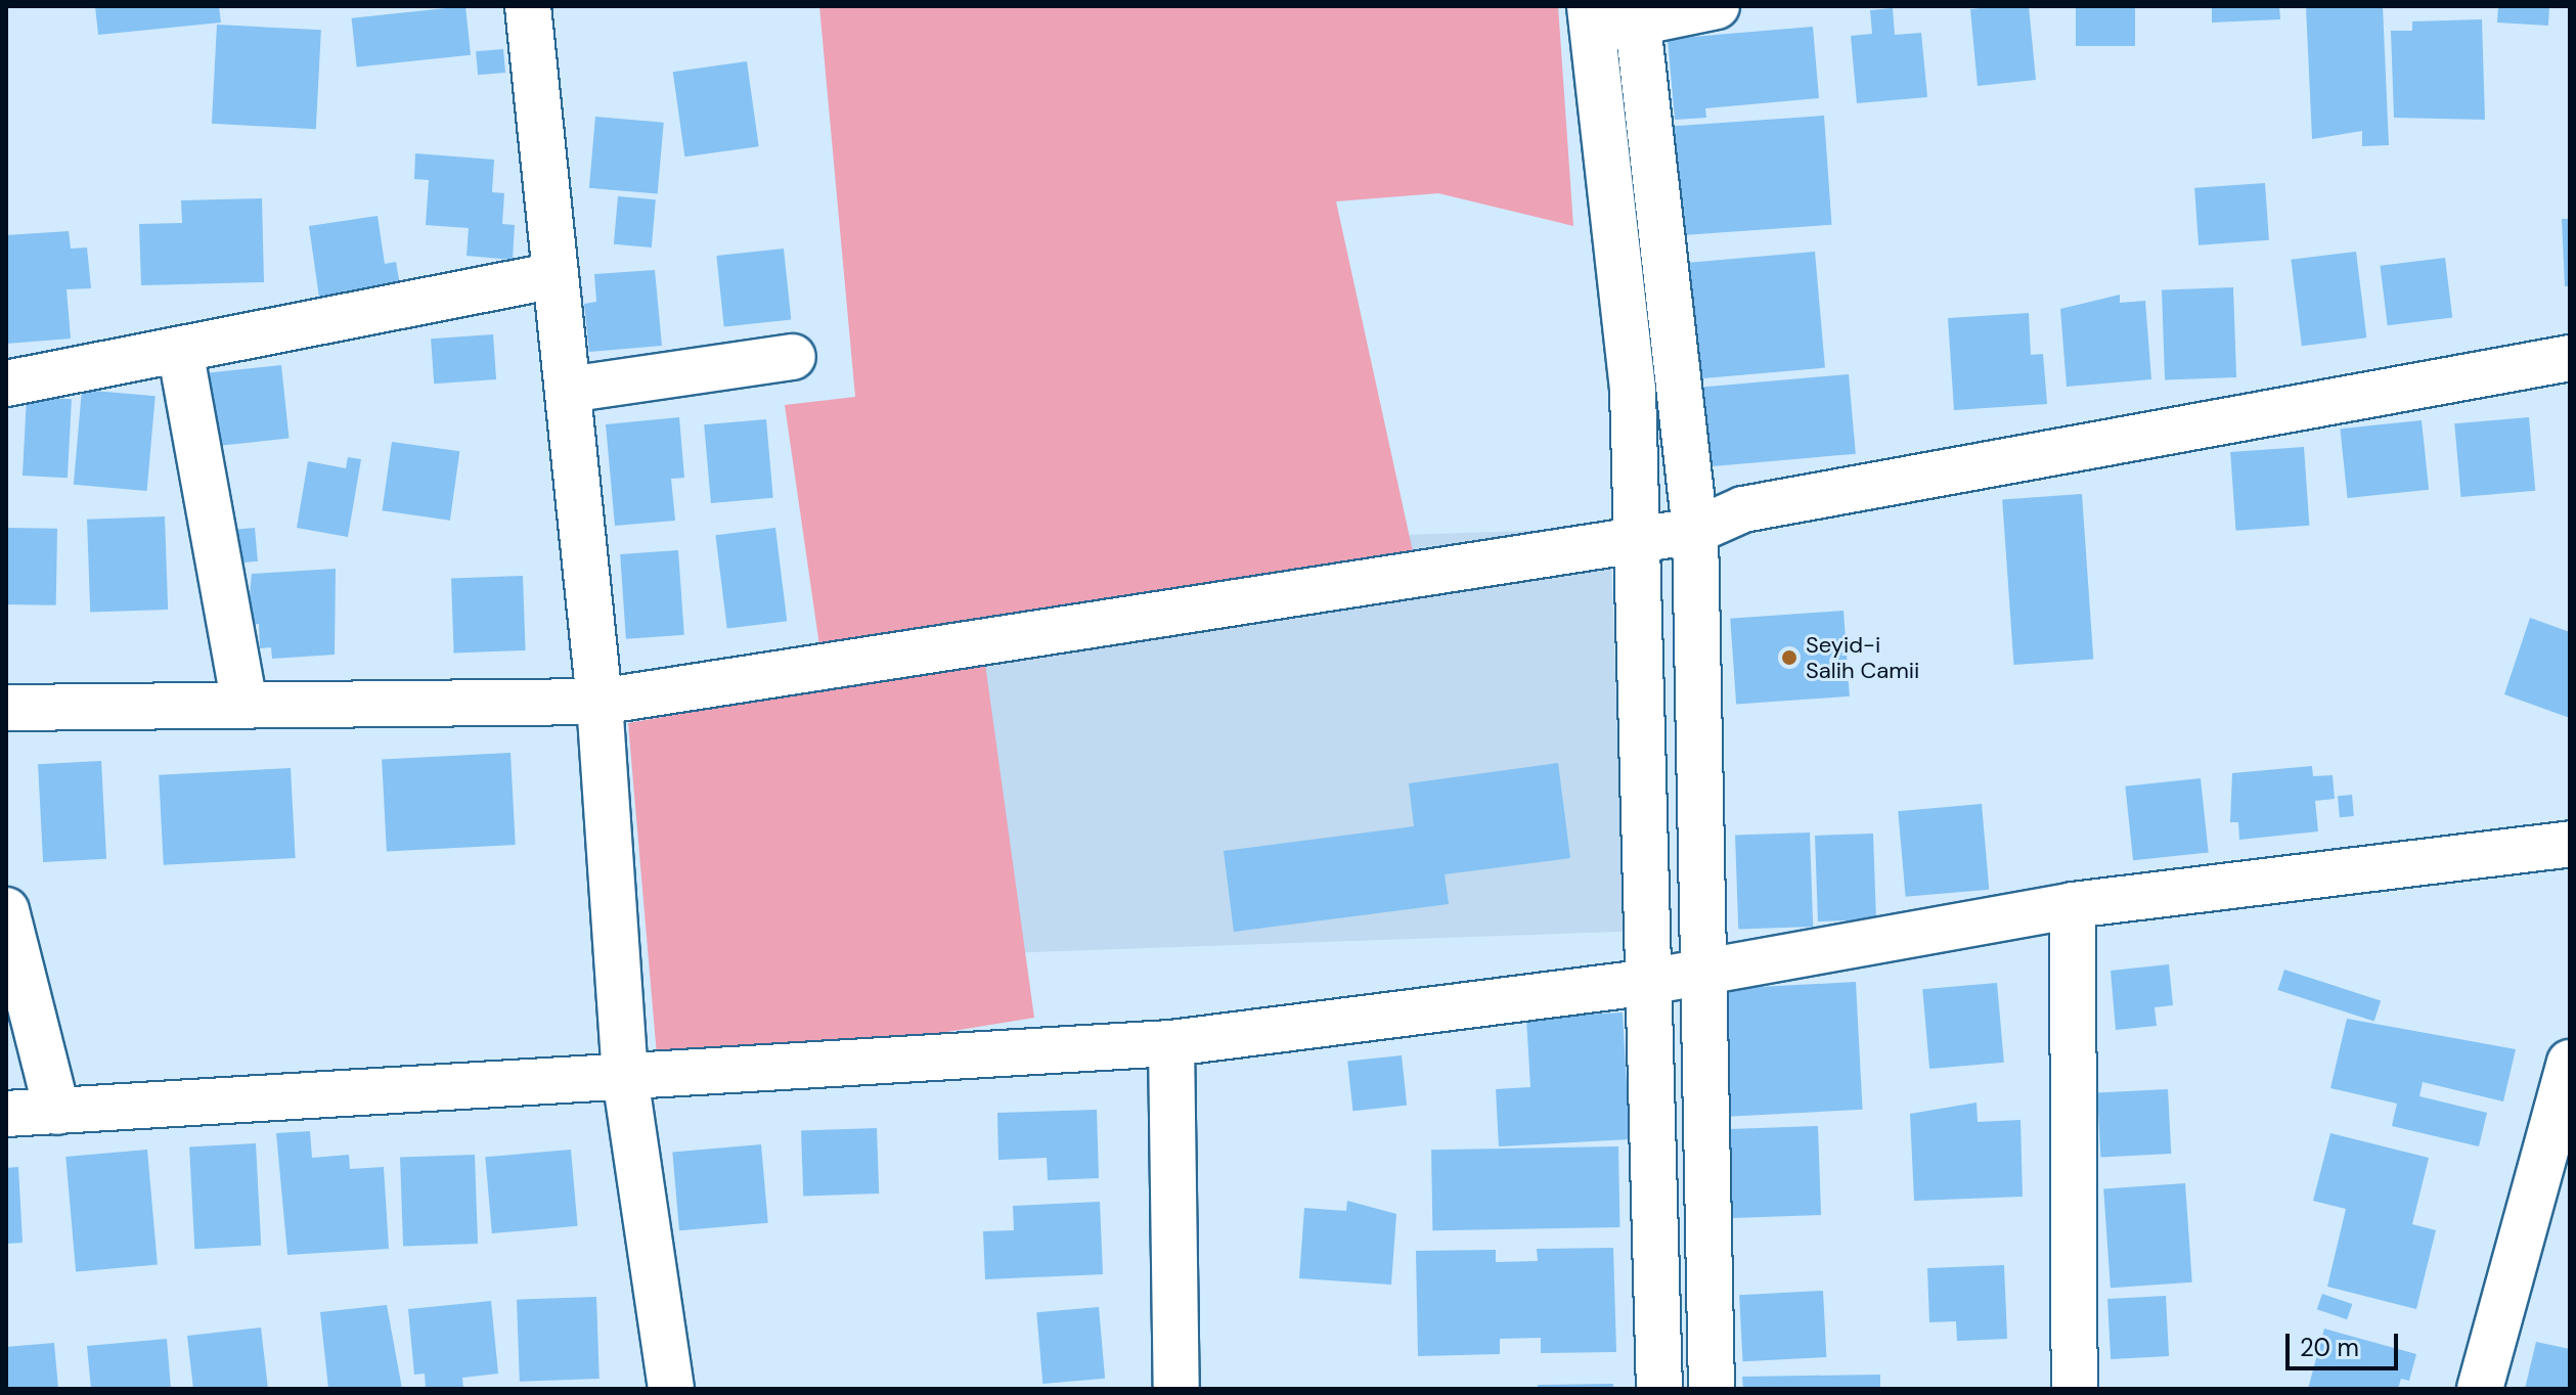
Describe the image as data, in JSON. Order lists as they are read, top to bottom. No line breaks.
{"places":["Seyid-i Salih Camii"],"scale_bar":"20 m"}
